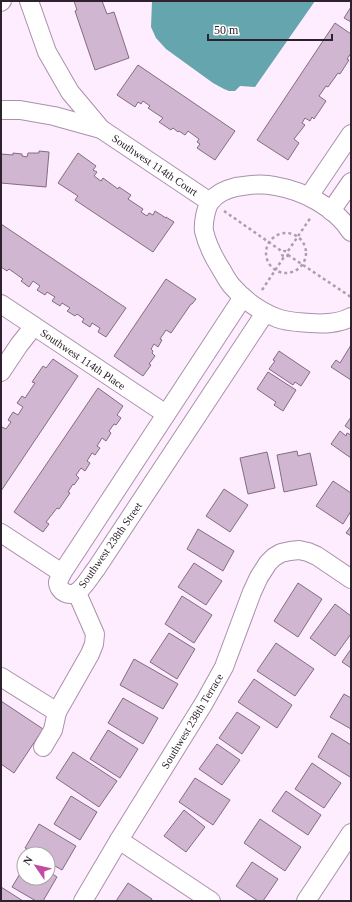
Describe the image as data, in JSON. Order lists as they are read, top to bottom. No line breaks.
{"streets":{"street":["Southwest 114th Court","Southwest 114th Place","Southwest 238th Street","Southwest 238th Terrace"]},"scale_bar":"50 m","north":"top left"}
